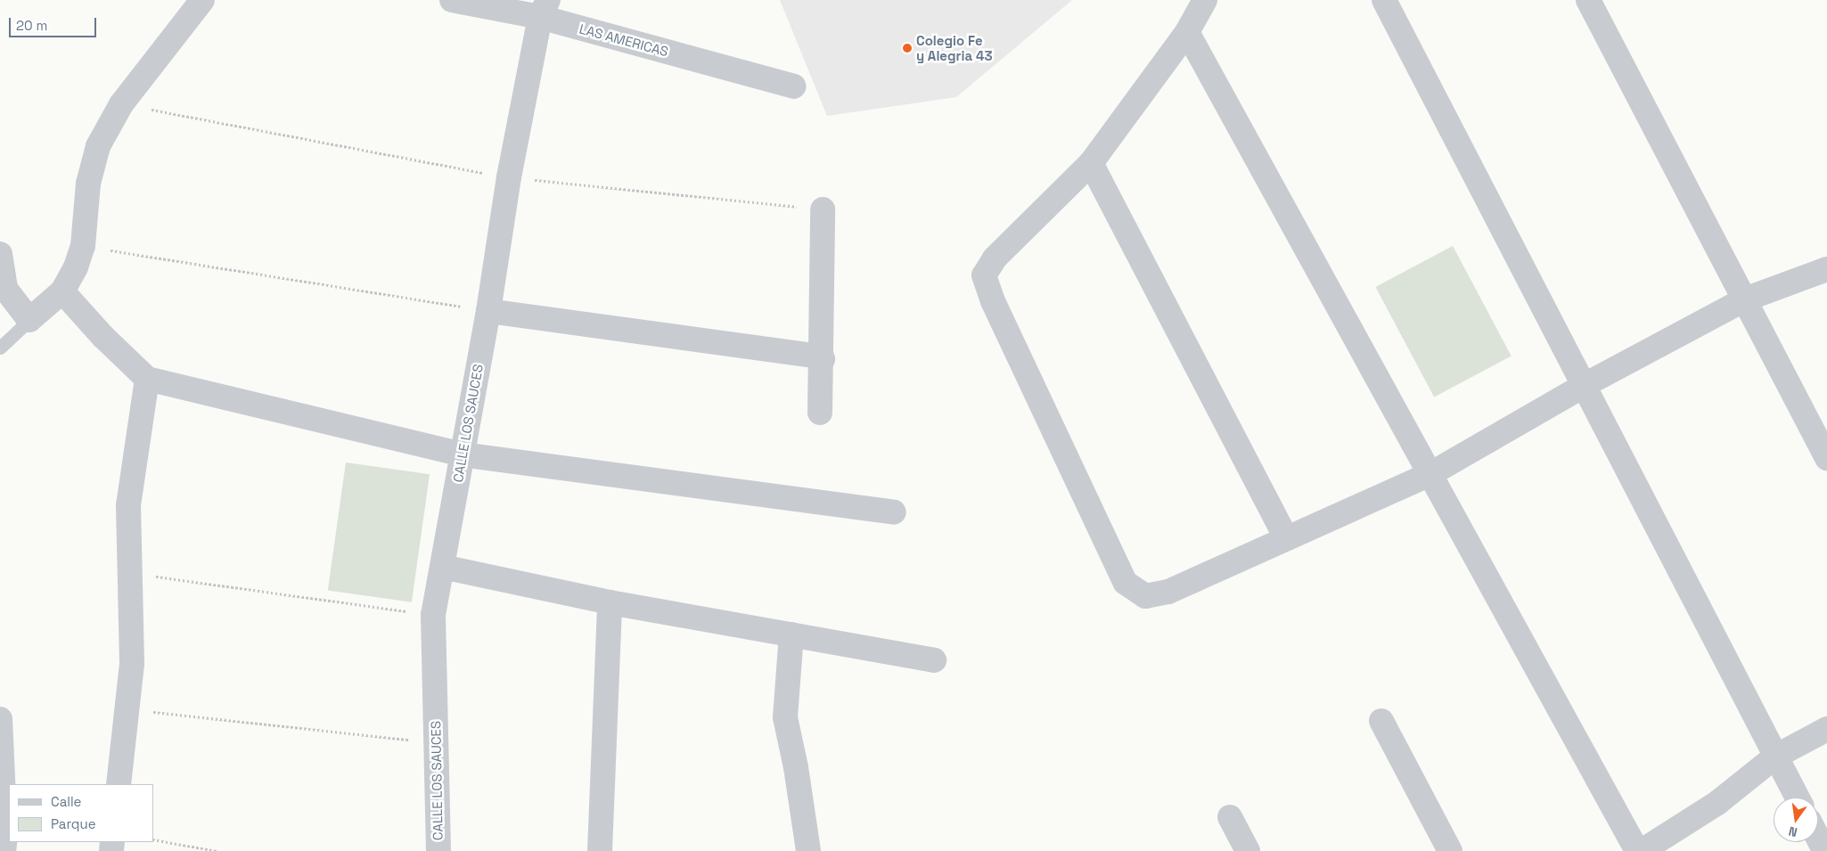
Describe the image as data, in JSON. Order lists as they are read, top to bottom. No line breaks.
{"streets":{"street":["LAS AMERICAS","CALLE LOS SAUCES"]},"crossings":[["LAS AMERICAS","CALLE LOS SAUCES"]],"places":["Colegio Fe y Alegria 43"],"legend":["Calle","Parque"],"scale_bar":"20 m","north":"bottom"}
